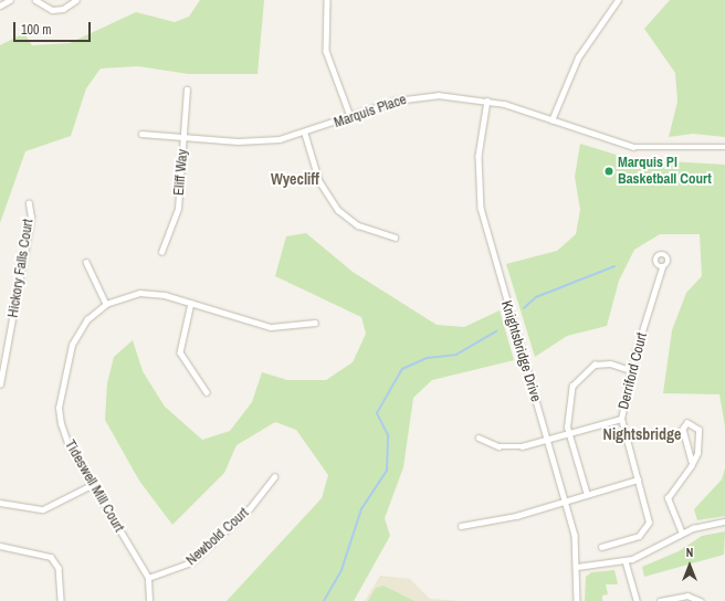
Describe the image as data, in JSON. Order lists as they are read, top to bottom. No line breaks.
{"streets":{"street":["Marquis Place","Eliff Way","Hickory Falls Court","Knightsbridge Drive","Derriford Court","Tideswell Mill Court","Newbold Court"]},"crossings":[["Marquis Place","Eliff Way"],["Marquis Place","Knightsbridge Drive"],["Tideswell Mill Court","Newbold Court"]],"districts":["Wyecliff","Nightsbridge"],"places":["Marquis Pl Basketball Court"],"scale_bar":"100 m","north":"top"}
